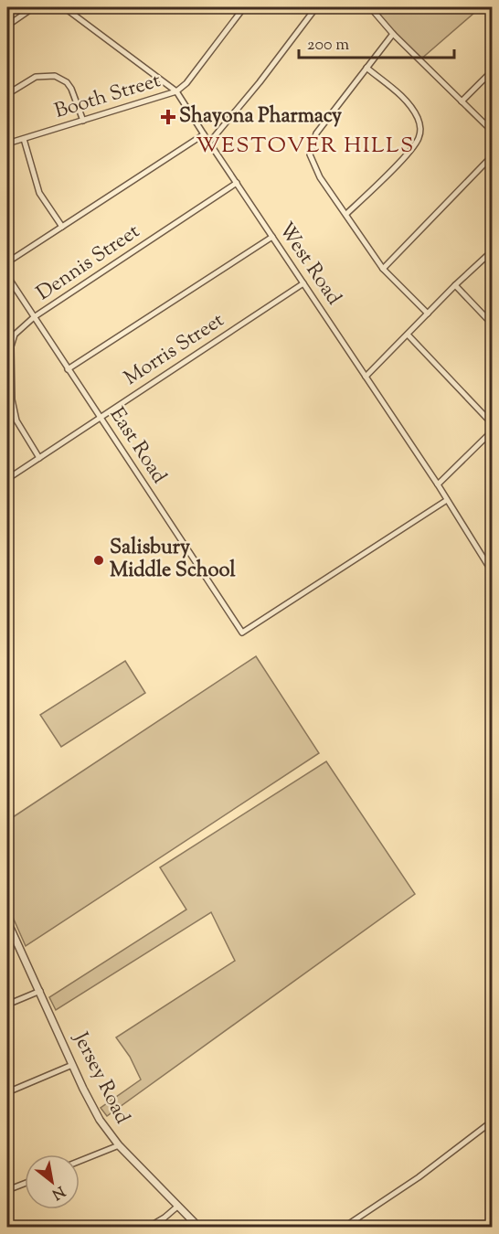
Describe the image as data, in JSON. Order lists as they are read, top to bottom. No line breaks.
{"streets":{"street":["Booth Street","Dennis Street","West Road","Morris Street","East Road","Jersey Road"]},"crossings":[["Booth Street","West Road"],["Dennis Street","West Road"],["Dennis Street","Morris Street"],["Dennis Street","East Road"],["West Road","Morris Street"],["West Road","East Road"],["Morris Street","East Road"]],"districts":["WESTOVER HILLS"],"places":{"health":["Shayona Pharmacy"],"other":["Salisbury Middle School"]},"scale_bar":"200 m","north":"bottom right"}
